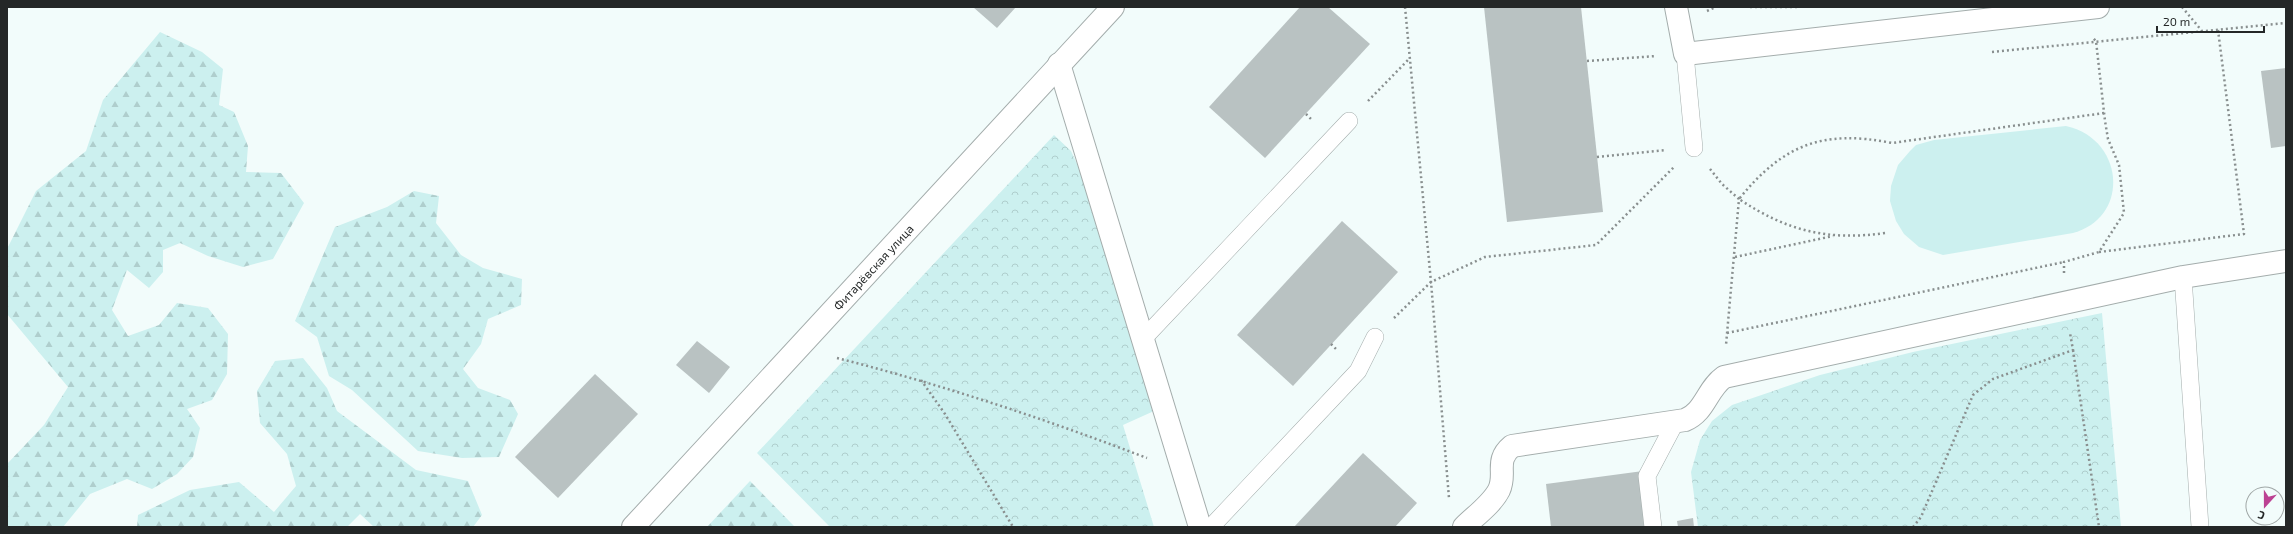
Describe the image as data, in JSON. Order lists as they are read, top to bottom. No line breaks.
{"streets":{"street":["Фитарёвская улица"]},"scale_bar":"20 m","north":"bottom"}
